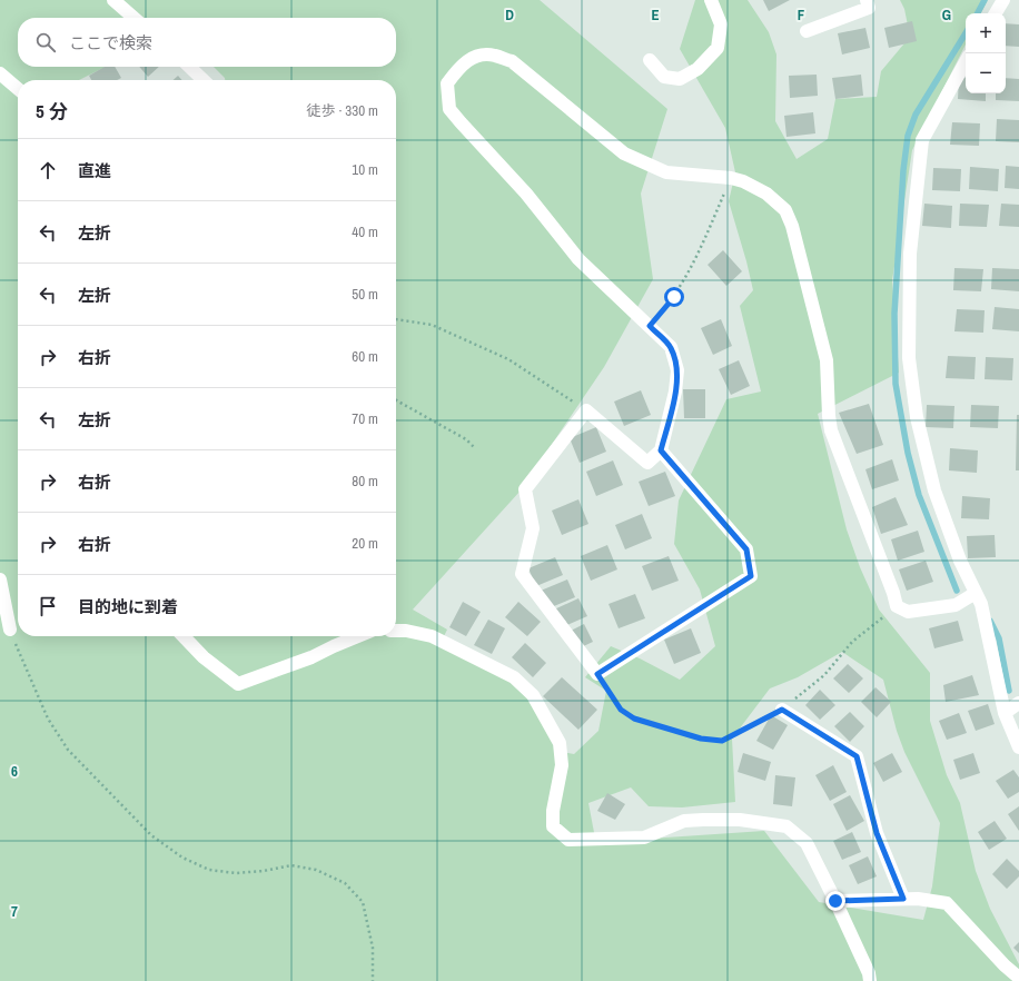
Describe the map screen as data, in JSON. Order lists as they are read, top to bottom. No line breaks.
{"page":{"map_buttons":["+","−"],"search":"ここで検索","heading":["5 分","徒歩 · 330 m"],"list":[["直進","10 m"],["左折","40 m"],["左折","50 m"],["右折","60 m"],["左折","70 m"],["右折","80 m"],["右折","20 m"],"目的地に到着"]},"grid":{"columns":["D","E","F","G"],"rows":["6","7"]}}
